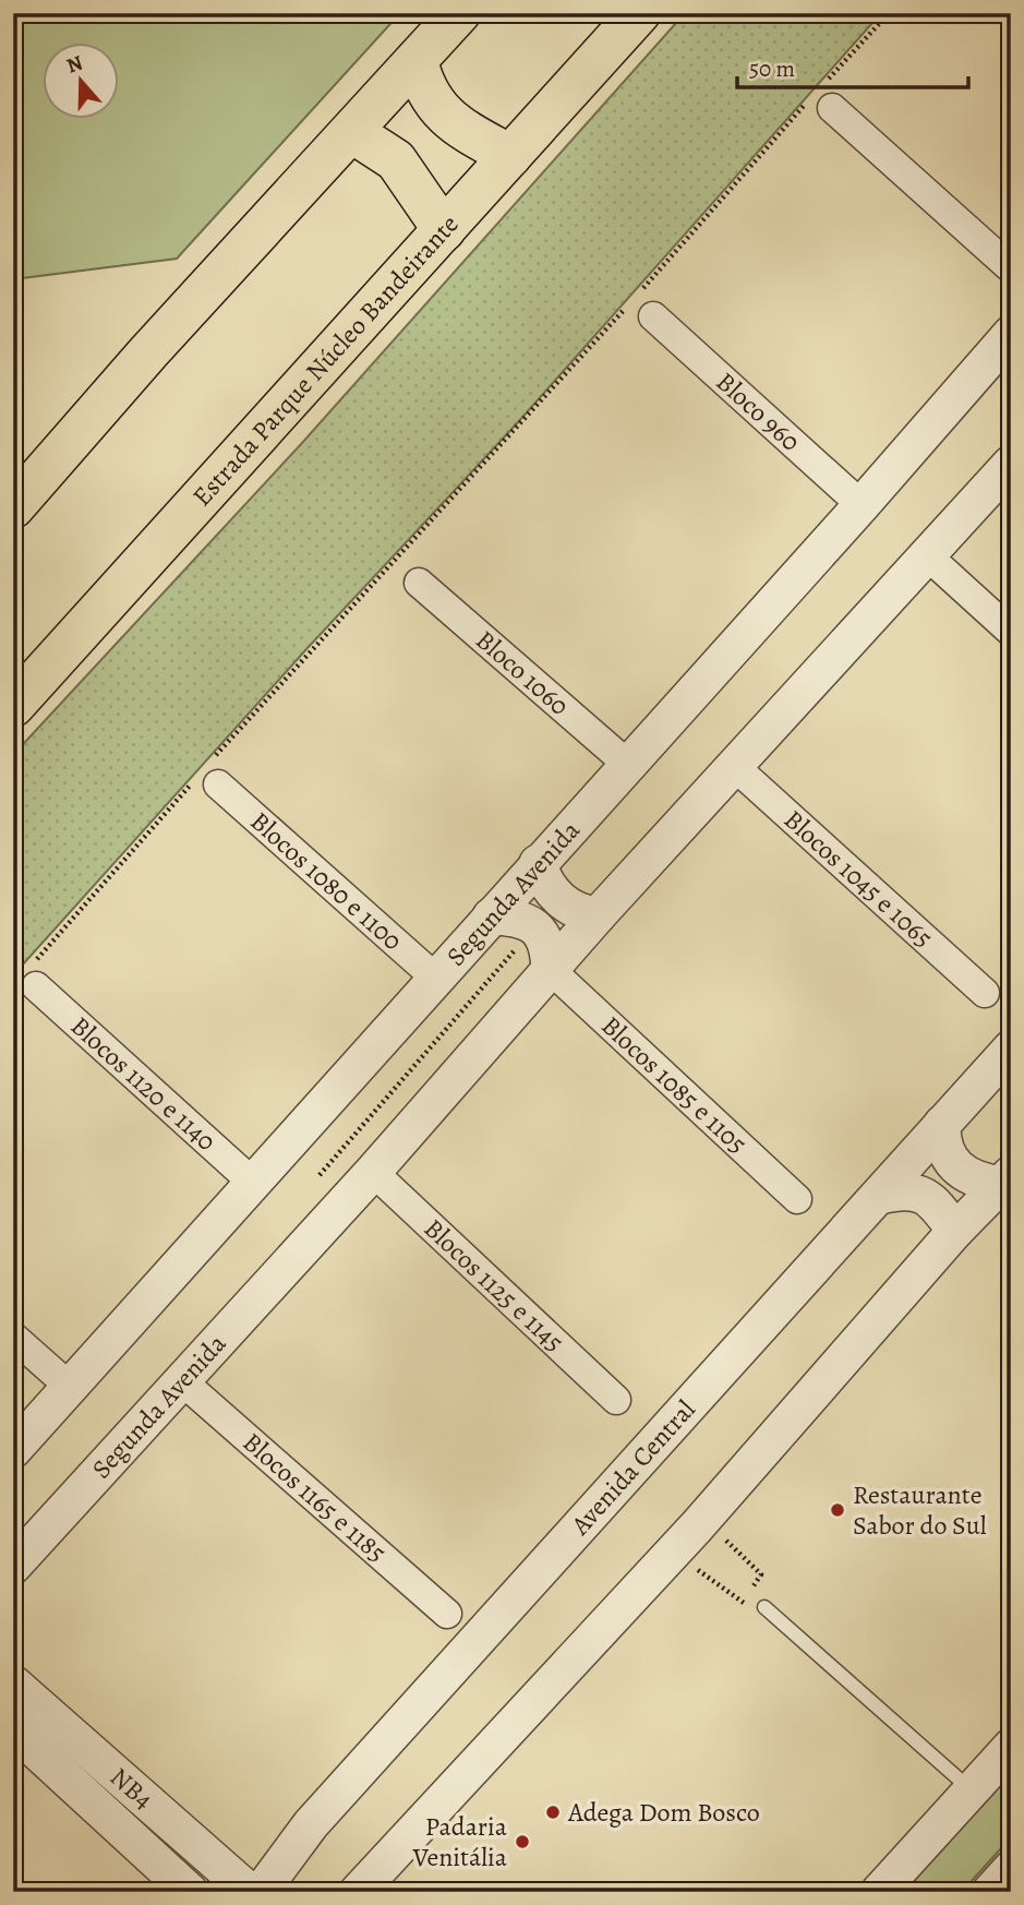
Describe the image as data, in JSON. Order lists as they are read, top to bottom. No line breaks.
{"streets":{"highway":["Estrada Parque Núcleo Bandeirante"],"street":["Bloco 960","Bloco 1060","Blocos 1045 e 1065","Blocos 1080 e 1100","Segunda Avenida","Blocos 1120 e 1140","Blocos 1085 e 1105","Blocos 1125 e 1145","Avenida Central","Blocos 1165 e 1185","NB4"]},"crossings":[["Bloco 960","Segunda Avenida"],["Bloco 1060","Segunda Avenida"],["Blocos 1045 e 1065","Segunda Avenida"],["Blocos 1080 e 1100","Segunda Avenida"],["Segunda Avenida","Blocos 1120 e 1140"],["Segunda Avenida","Blocos 1085 e 1105"],["Segunda Avenida","Blocos 1125 e 1145"],["Segunda Avenida","Blocos 1165 e 1185"]],"places":["Restaurante Sabor do Sul","Adega Dom Bosco","Padaria Venitália"],"scale_bar":"50 m","north":"top"}
